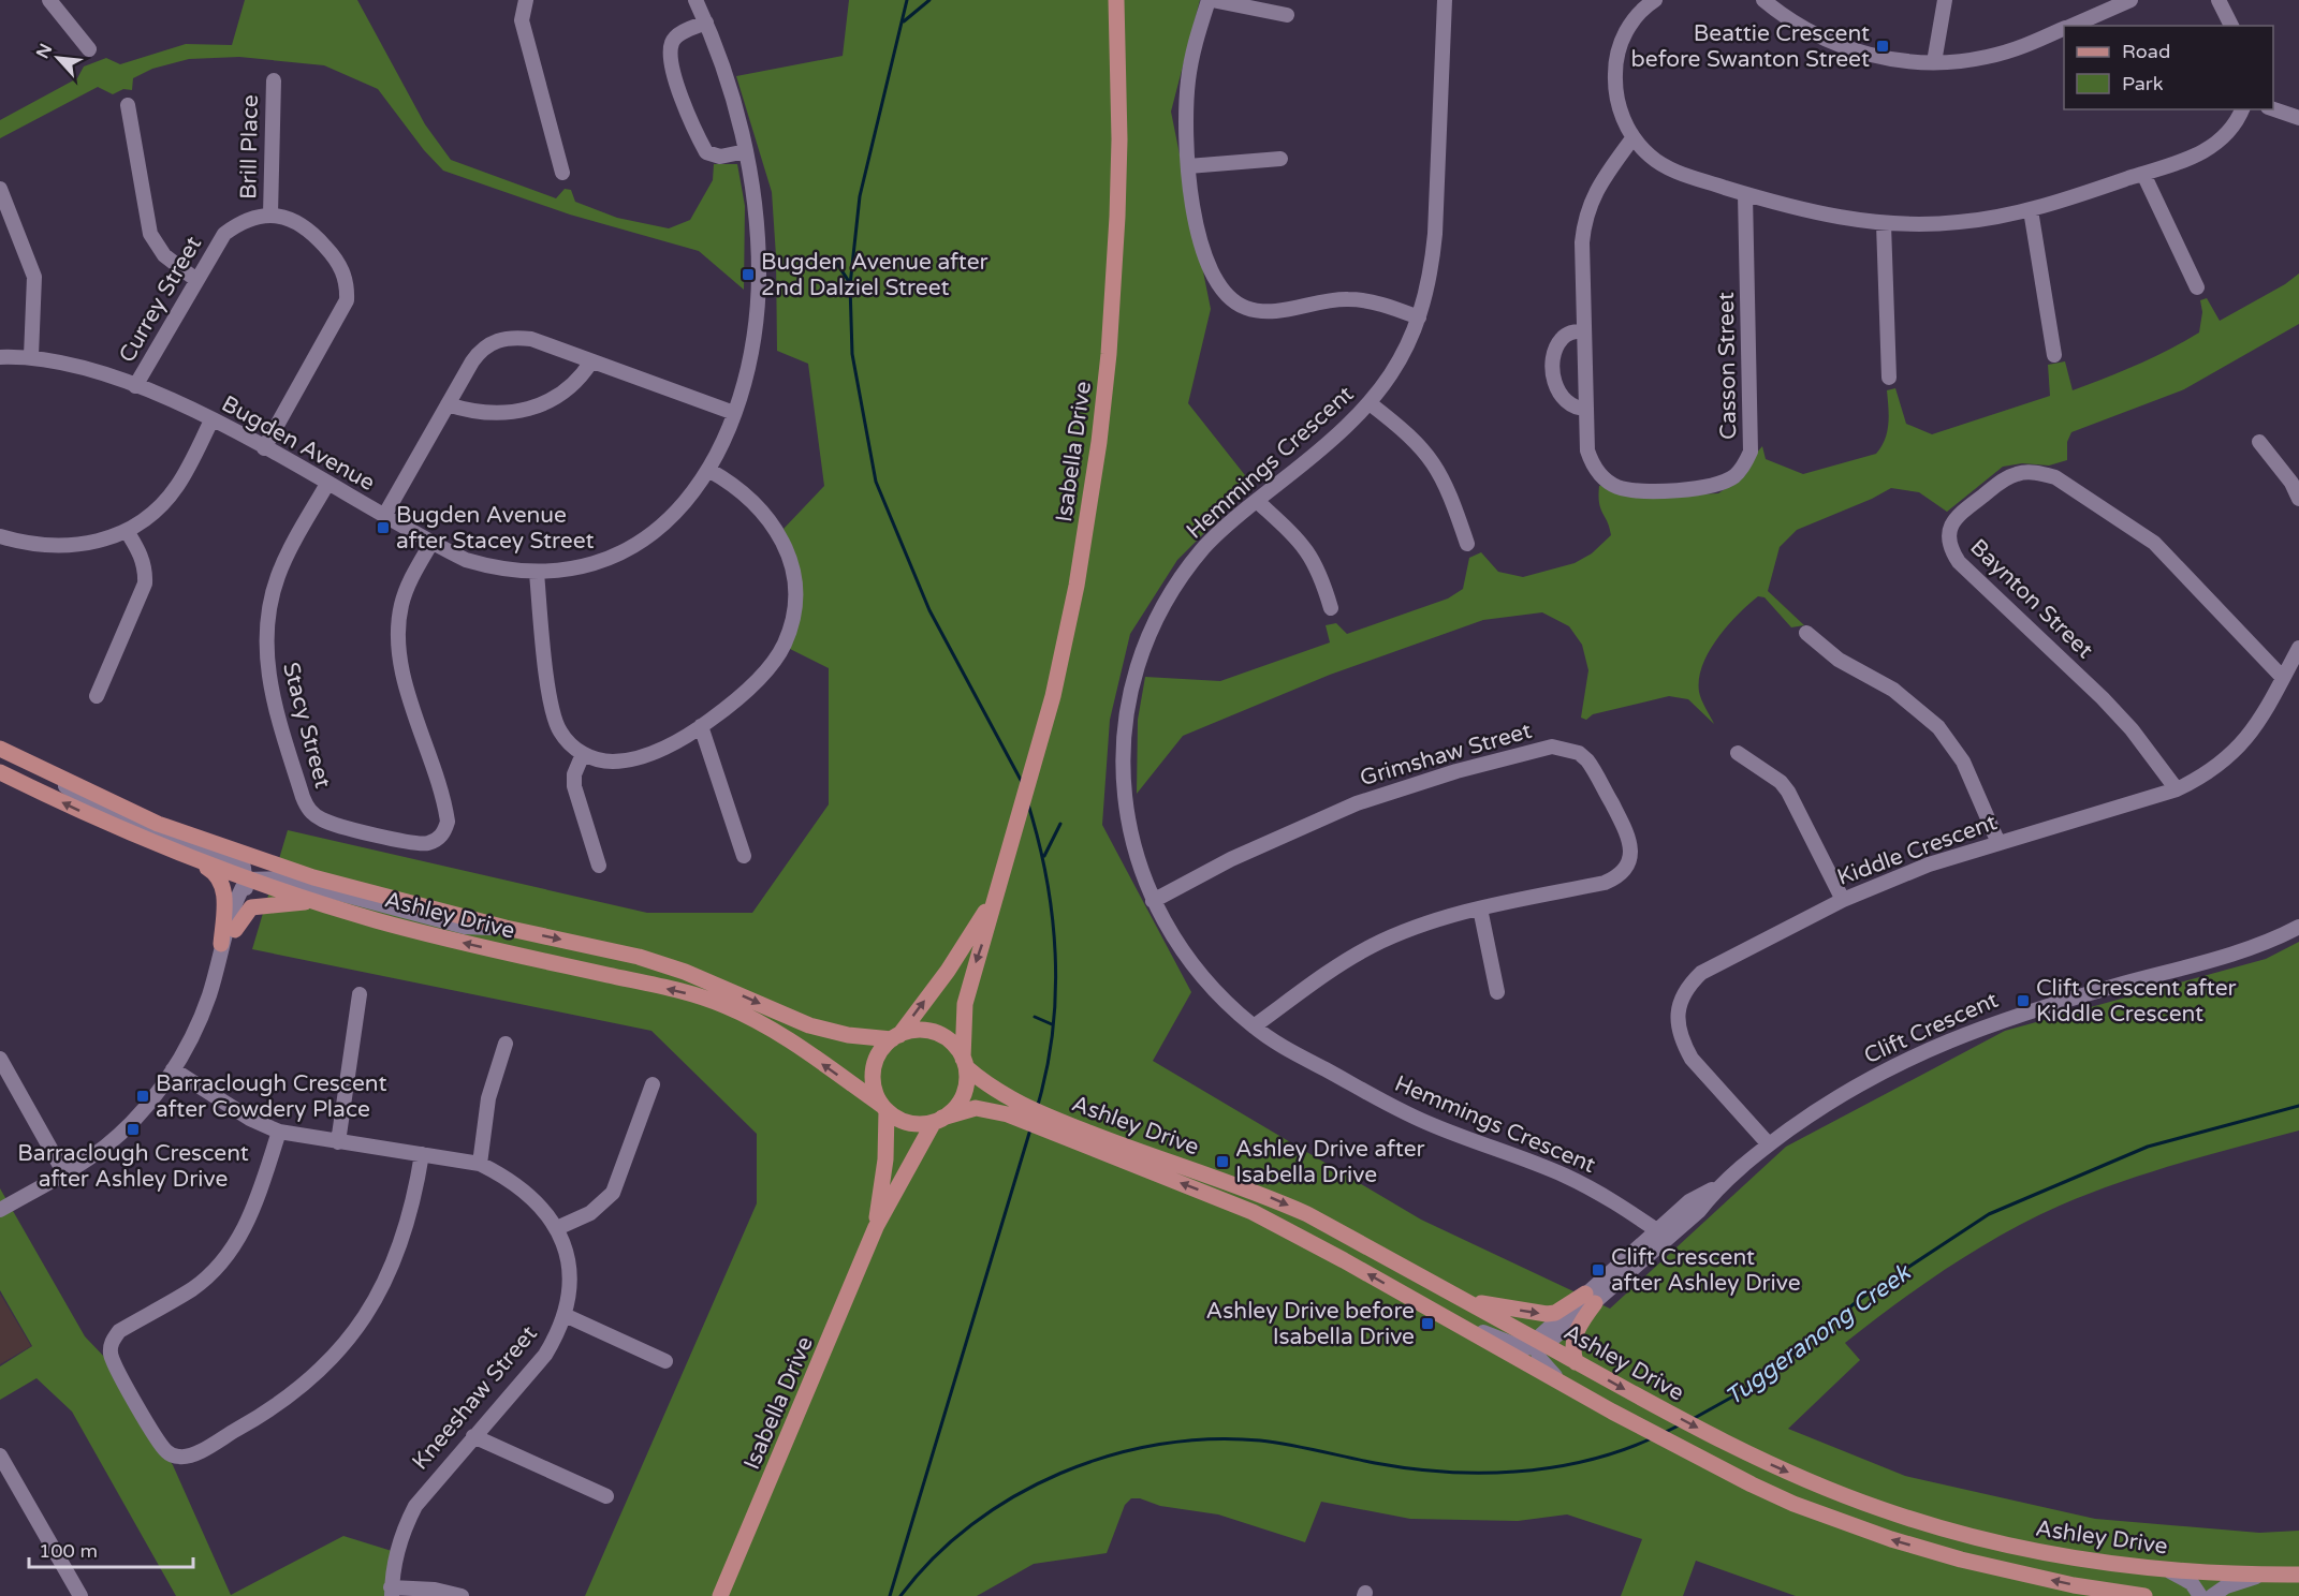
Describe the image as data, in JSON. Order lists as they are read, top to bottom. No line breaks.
{"streets":{"main road":["Isabella Drive","Ashley Drive"],"street":["Brill Place","Currey Street","Casson Street","Bugden Avenue","Hemmings Crescent","Baynton Street","Stacy Street","Grimshaw Street","Kiddle Crescent","Clift Crescent","Kneeshaw Street"]},"crossings":[["Brill Place","Currey Street"],["Currey Street","Bugden Avenue"],["Bugden Avenue","Stacy Street"],["Isabella Drive","Ashley Drive"],["Hemmings Crescent","Grimshaw Street"],["Hemmings Crescent","Clift Crescent"],["Baynton Street","Kiddle Crescent"],["Kiddle Crescent","Clift Crescent"],["Ashley Drive","Clift Crescent"]],"water":["Tuggeranong Creek"],"places":{"transit":["Beattie Crescent before Swanton Street","Bugden Avenue after 2nd Dalziel Street","Bugden Avenue after Stacey Street","Clift Crescent after Kiddle Crescent","Barraclough Crescent after Cowdery Place","Barraclough Crescent after Ashley Drive","Ashley Drive after Isabella Drive","Clift Crescent after Ashley Drive","Ashley Drive before Isabella Drive"]},"legend":["Road","Park"],"scale_bar":"100 m","north":"top left"}
